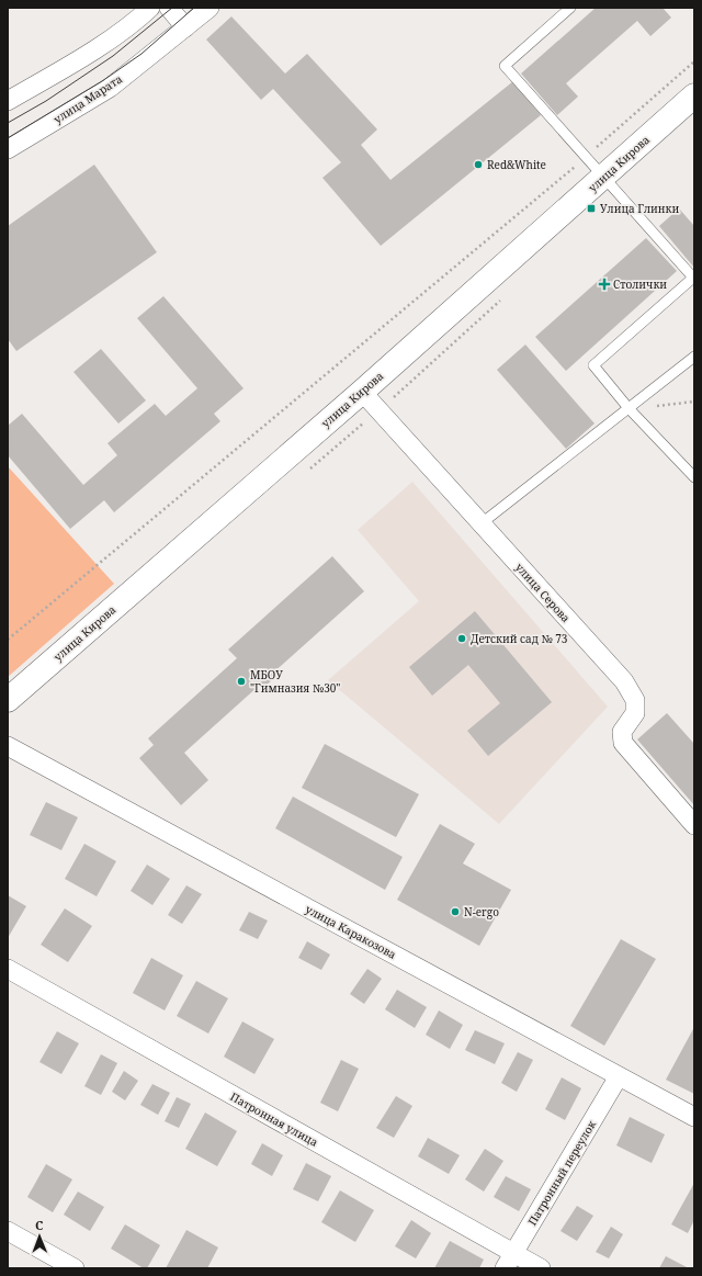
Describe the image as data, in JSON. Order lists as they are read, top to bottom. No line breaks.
{"streets":{"main road":["улица Кирова"],"street":["улица Марата","улица Серова","улица Каракозова","Патронная улица","Патронный переулок"]},"crossings":[["улица Кирова","улица Серова"],["улица Каракозова","Патронный переулок"],["Патронная улица","Патронный переулок"]],"places":{"other":["Red&White","Детский сад № 73","МБОУ \"Гимназия №30\"","N-ergo"],"transit":["Улица Глинки"],"health":["Столички"]},"north":"top"}
